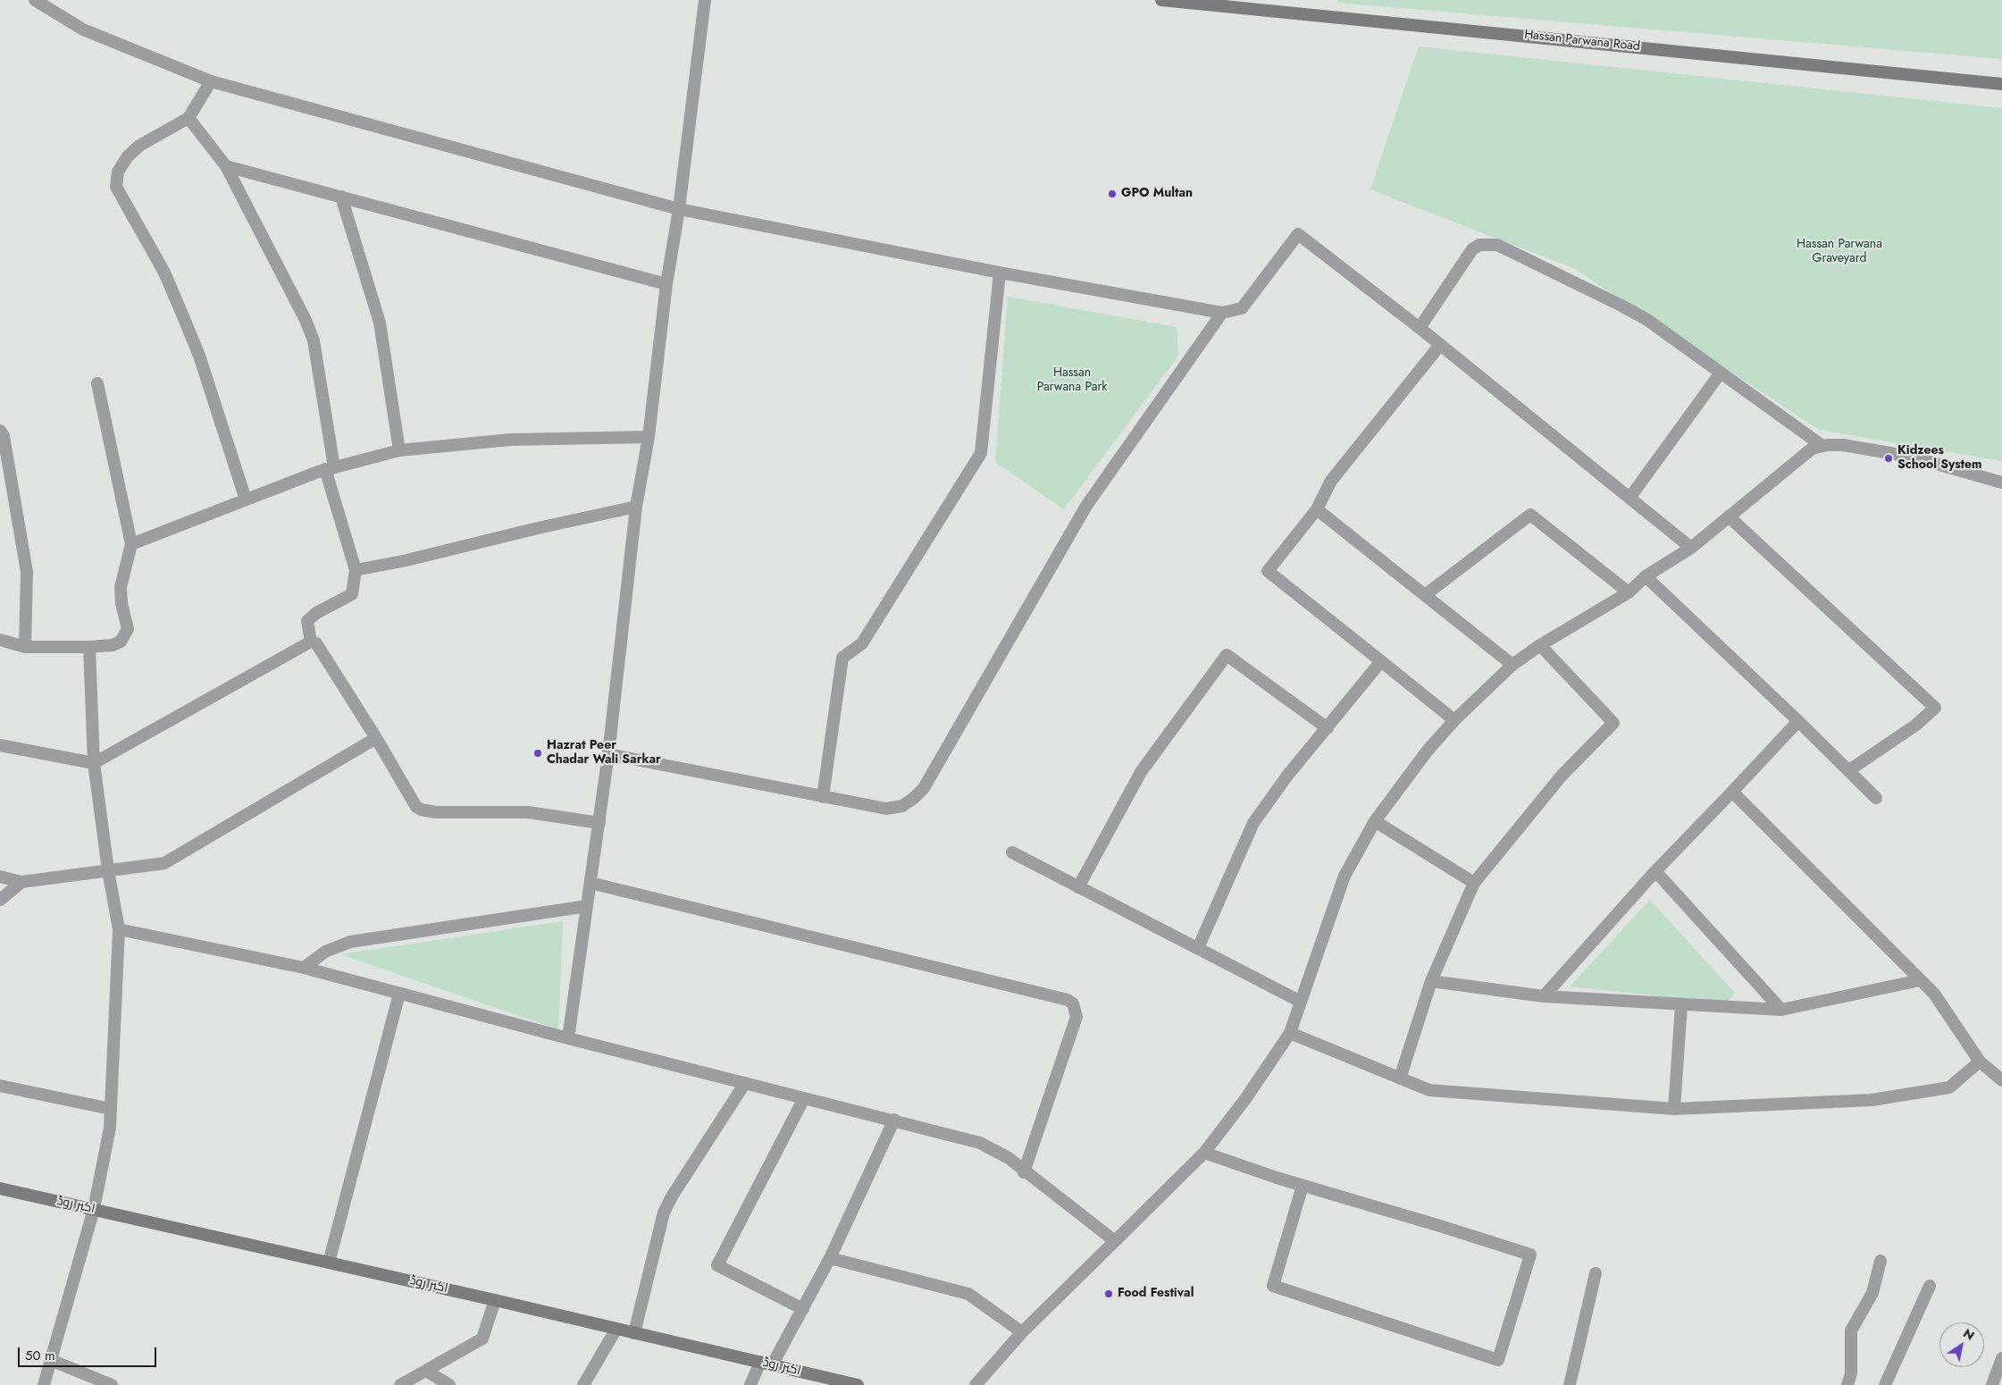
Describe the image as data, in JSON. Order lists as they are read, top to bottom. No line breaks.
{"streets":{"main road":["Hassan Parwana Road","اکبر روڈ"]},"parks":["Hassan Parwana Graveyard","Hassan Parwana Park"],"places":["GPO Multan","Kidzees School System","Hazrat Peer Chadar Wali Sarkar","Food Festival"],"scale_bar":"50 m","north":"top right"}
